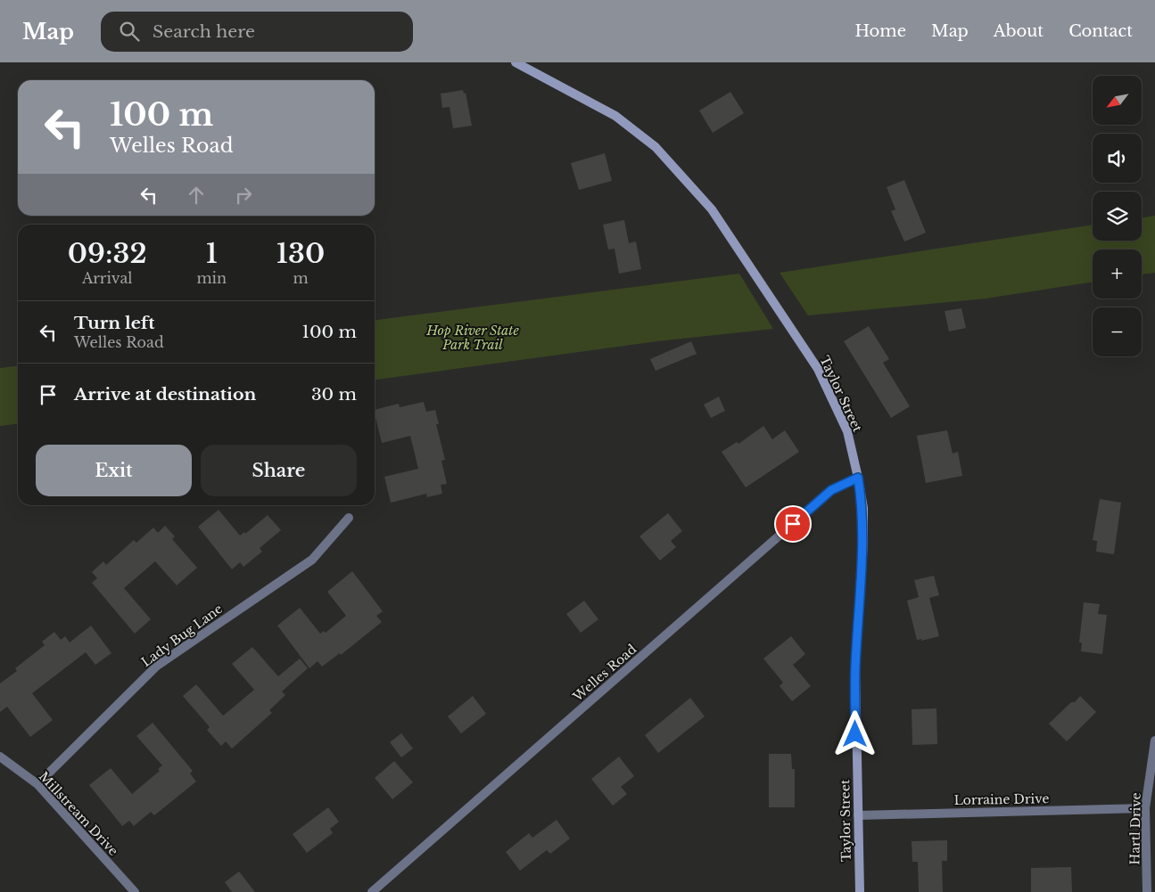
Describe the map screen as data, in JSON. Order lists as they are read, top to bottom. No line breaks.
{"streets":{"street":["Taylor Street","Lady Bug Lane","Welles Road","Lorraine Drive","Millstream Drive","Hartl Drive"]},"crossings":[["Taylor Street","Welles Road"],["Taylor Street","Lorraine Drive"],["Lady Bug Lane","Millstream Drive"],["Lorraine Drive","Hartl Drive"]],"parks":["Hop River State Park Trail"],"north":"bottom left","page":{"header":"Map","search":"Search here","nav":["Home","Map","About","Contact"],"map_buttons":["+","−"],"turn":["100 m","Welles Road"],"eta":["09:32","Arrival","1","min","130","m"],"list":[{"name":"Turn left","note":"Welles Road","value":"100 m"},{"name":"Arrive at destination","value":"30 m"}],"buttons":["Exit","Share"]}}
